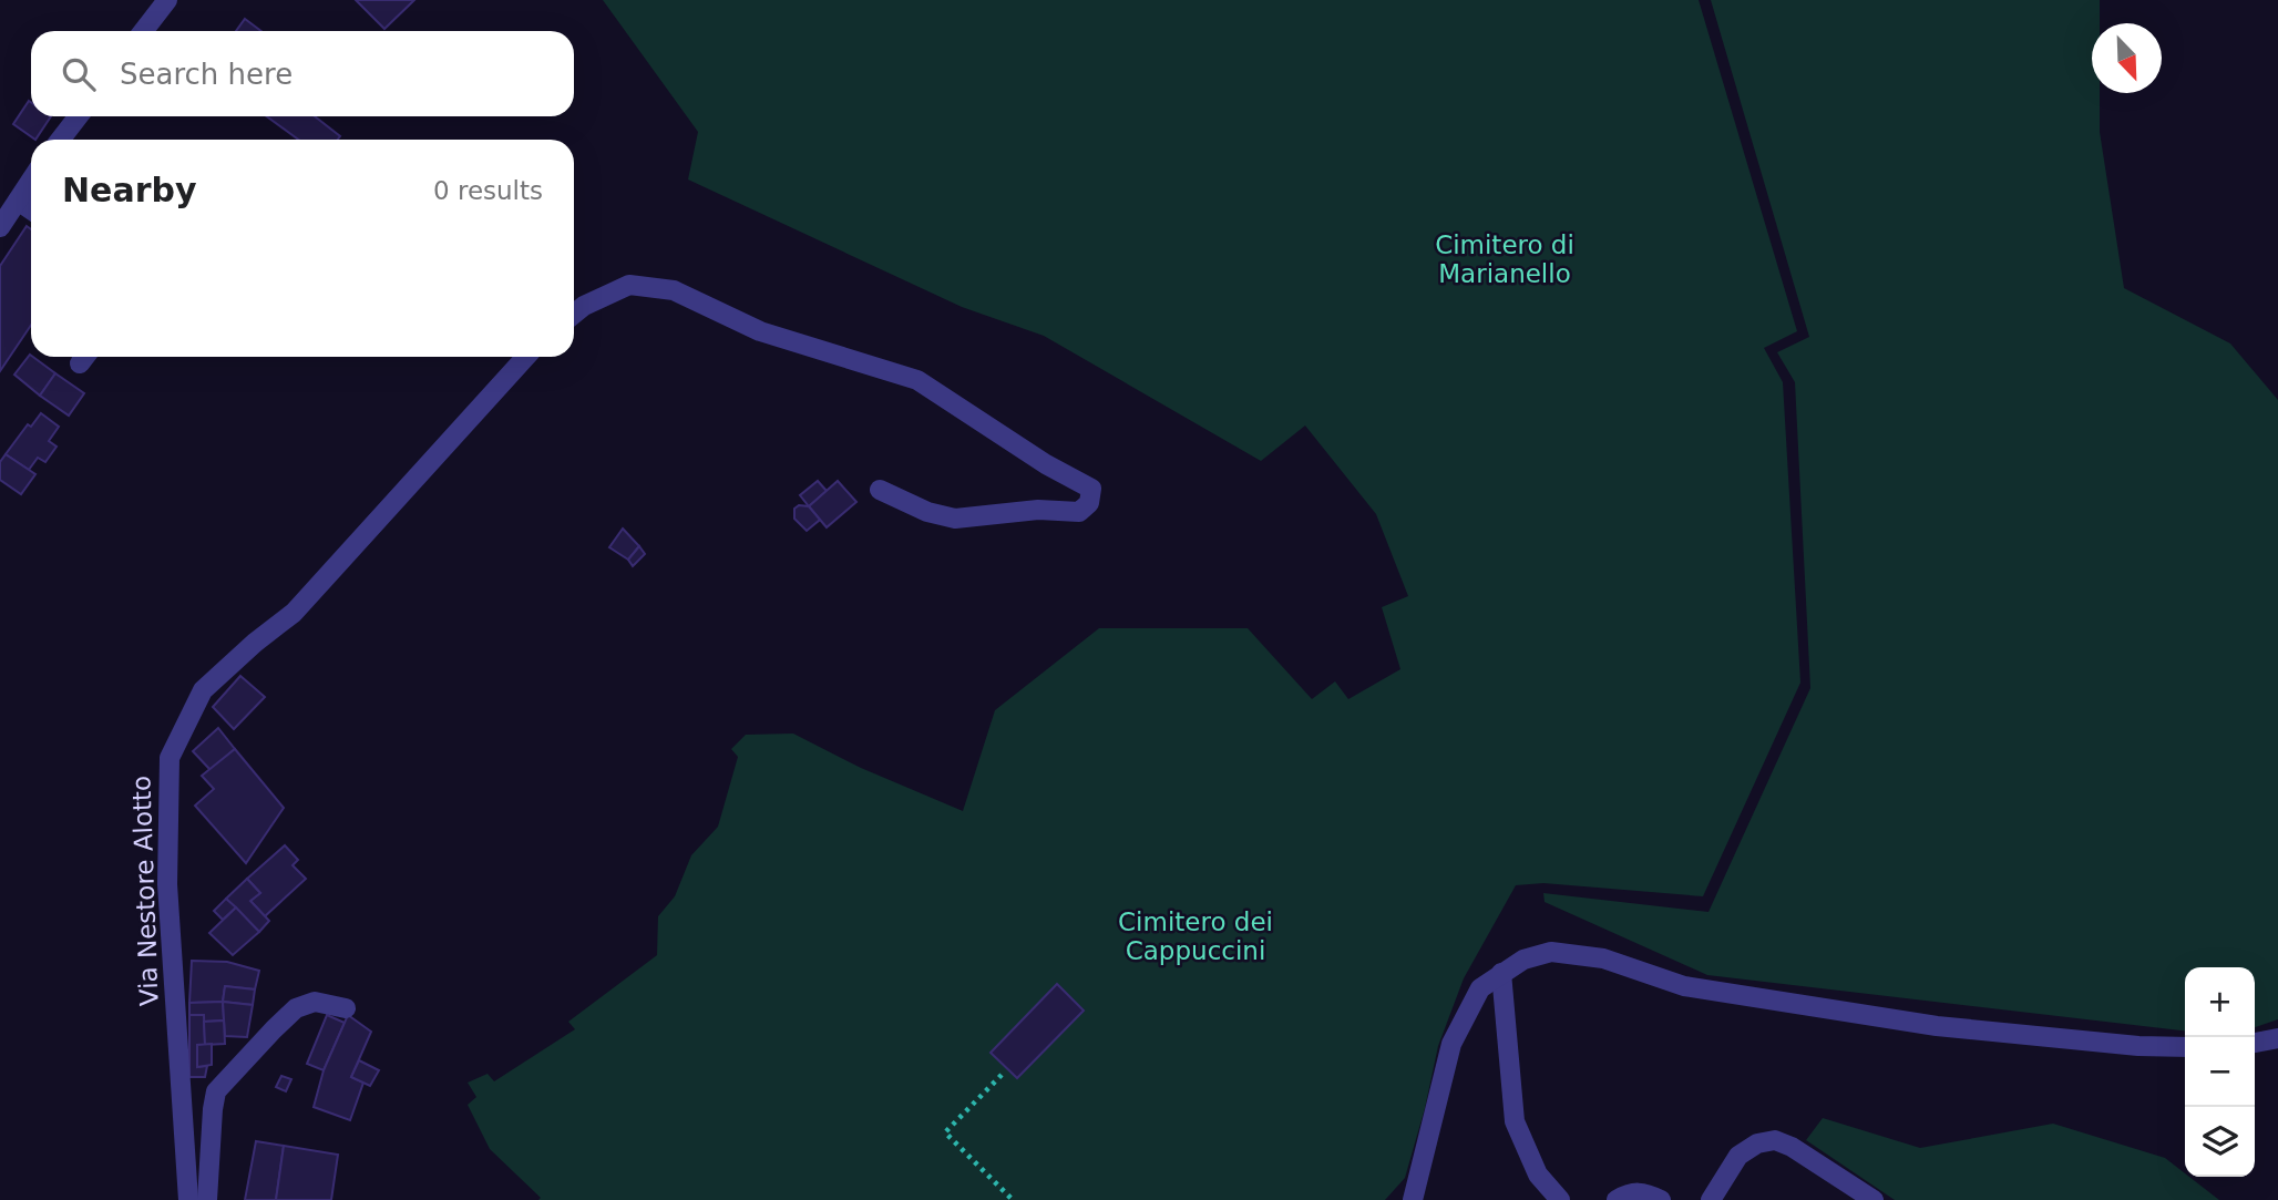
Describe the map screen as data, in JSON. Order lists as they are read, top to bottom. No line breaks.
{"streets":{"street":["Via Nestore Alotto"]},"parks":["Cimitero di Marianello","Cimitero dei Cappuccini"],"north":"bottom right","page":{"search":"Search here","heading":["Nearby","0 results"],"map_buttons":["+","−"]}}
